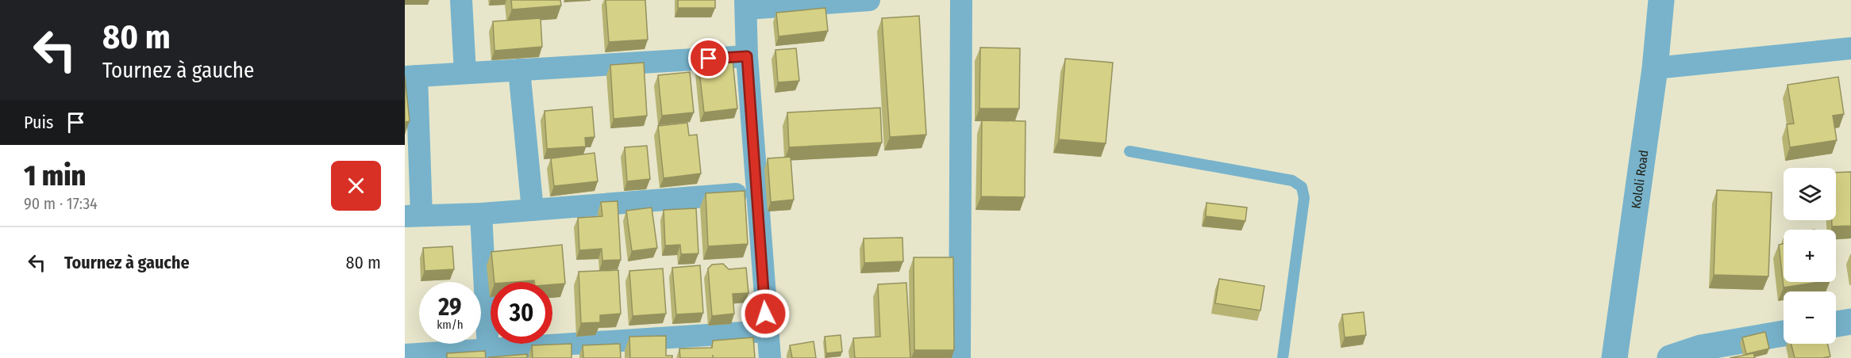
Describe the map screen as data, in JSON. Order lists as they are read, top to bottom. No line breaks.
{"streets":{"street":["Kololi Road"]},"page":{"turn":["80 m","Tournez à gauche"],"then":"Puis","heading":["1 min","90 m · 17:34"],"map_buttons":["+","−"],"list":[{"name":"Tournez à gauche","value":"80 m"}],"speed":"29 km/h","limit":"30"}}
